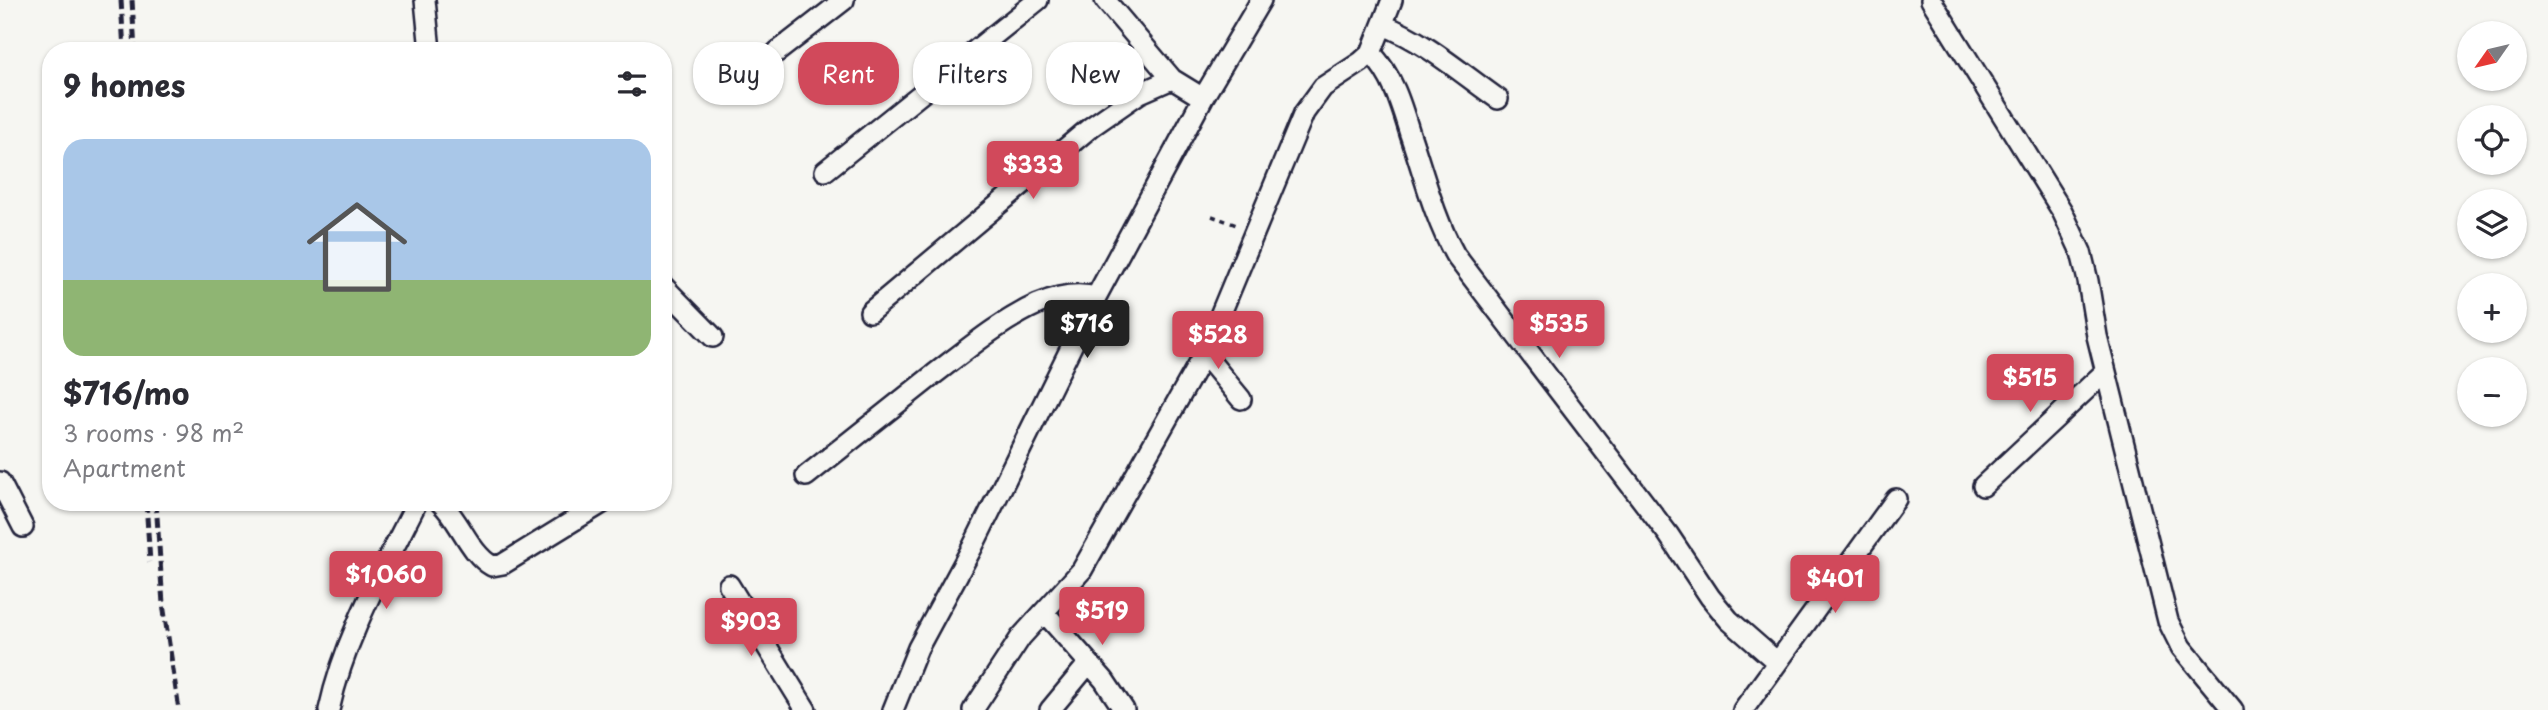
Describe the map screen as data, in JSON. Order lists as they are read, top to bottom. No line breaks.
{"north":"bottom left","page":{"map_buttons":["+","−"],"chip":["Buy","Rent","Filters","New"],"heading":"9 homes","list":[{"name":"$716/mo","note":"3 rooms · 98 m² · Apartment"}],"price":["$333","$716","$535","$528","$515","$1,060","$401","$519","$903"]}}
